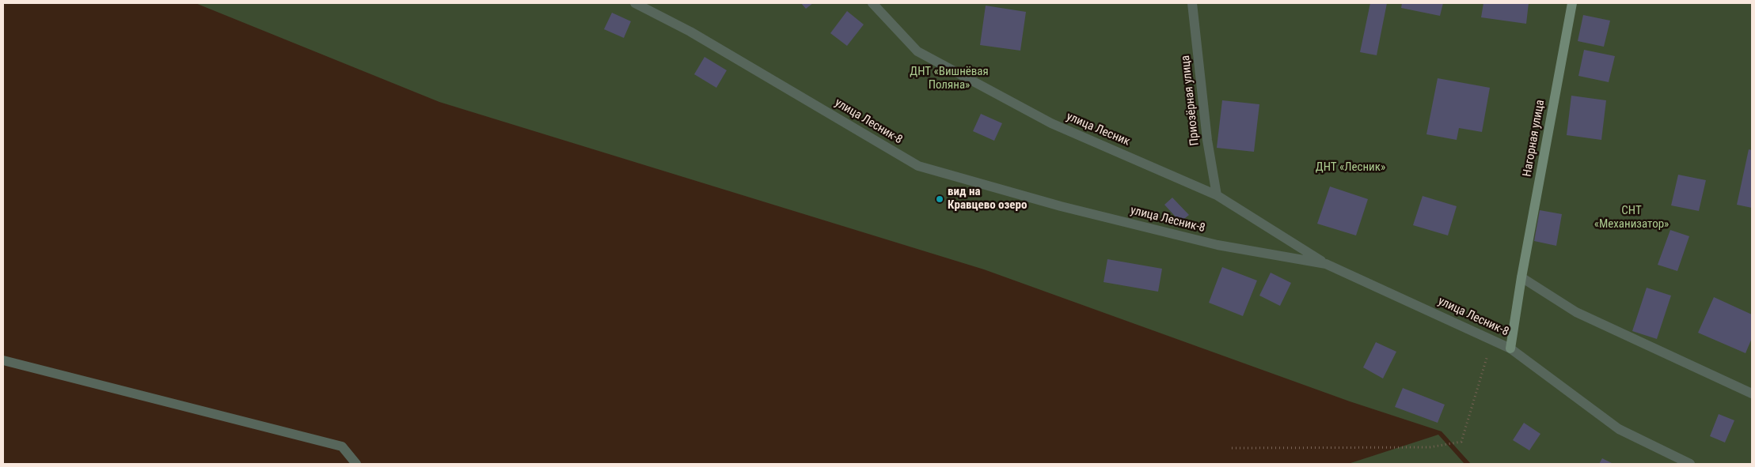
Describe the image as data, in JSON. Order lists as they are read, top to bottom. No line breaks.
{"streets":{"street":["Приозёрная улица","улица Лесник-8","улица Лесник","Нагорная улица"]},"crossings":[["Приозёрная улица","улица Лесник"],["улица Лесник-8","улица Лесник"],["улица Лесник-8","Нагорная улица"]],"parks":["ДНТ «Вишнёвая Поляна»","ДНТ «Лесник»","СНТ «Механизатор»"],"places":["вид на Кравцево озеро"]}
